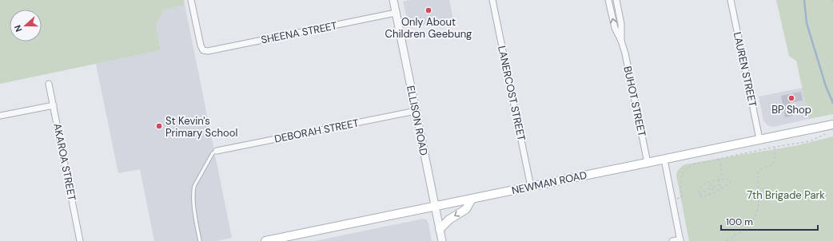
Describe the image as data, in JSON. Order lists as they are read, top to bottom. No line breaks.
{"streets":{"main road":["NEWMAN ROAD"],"street":["SHEENA STREET","LAUREN STREET","LANERCOST STREET","BUHOT STREET","ELLISON ROAD","DEBORAH STREET","AKAROA STREET"]},"crossings":[["SHEENA STREET","ELLISON ROAD"],["LAUREN STREET","NEWMAN ROAD"],["LANERCOST STREET","NEWMAN ROAD"],["BUHOT STREET","NEWMAN ROAD"],["ELLISON ROAD","DEBORAH STREET"],["ELLISON ROAD","NEWMAN ROAD"]],"parks":["7th Brigade Park"],"places":["Only About Children Geebung","BP Shop","St Kevin's Primary School"],"scale_bar":"100 m","north":"left"}
